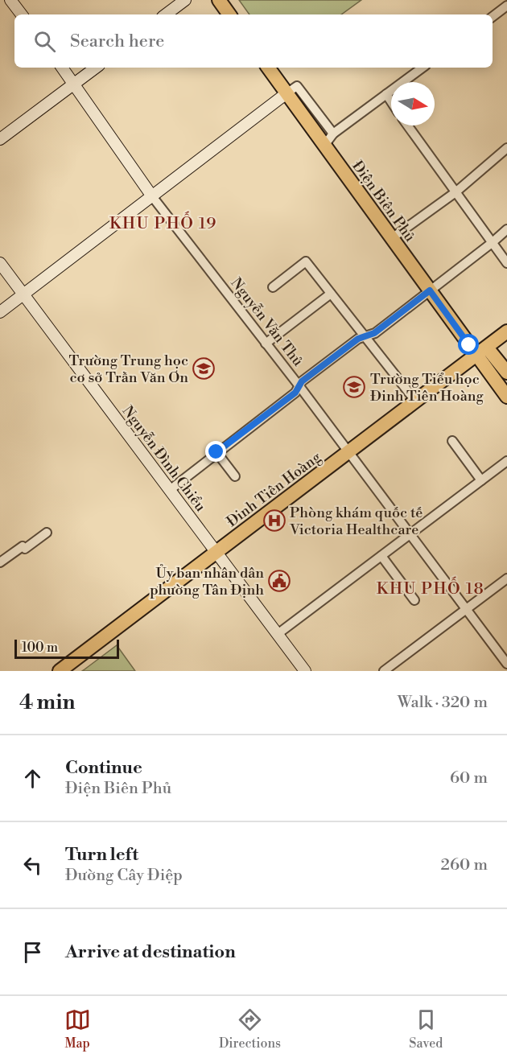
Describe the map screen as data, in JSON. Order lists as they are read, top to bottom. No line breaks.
{"streets":{"main road":["Điện Biên Phủ","Đinh Tiên Hoàng"],"street":["Nguyễn Văn Thủ","Nguyễn Đình Chiểu"]},"crossings":[["Điện Biên Phủ","Đinh Tiên Hoàng"],["Nguyễn Văn Thủ","Đinh Tiên Hoàng"],["Nguyễn Đình Chiểu","Đinh Tiên Hoàng"]],"districts":["KHU PHỐ 19","KHU PHỐ 18"],"places":{"school or university":["Trường Trung học cơ sở Trần Văn Ơn","Trường Tiểu học Đinh Tiên Hoàng"],"hospital":["Phòng khám quốc tế Victoria Healthcare"],"public building":["Ủy ban nhân dân phường Tân Định"]},"scale_bar":"100 m","north":"right","page":{"search":"Search here","scale":"100 m","heading":["4 min","Walk · 320 m"],"list":[["Continue","Điện Biên Phủ","60 m"],["Turn left","Đường Cây Điệp","260 m"],"Arrive at destination"],"nav":["Map","Directions","Saved"]}}
